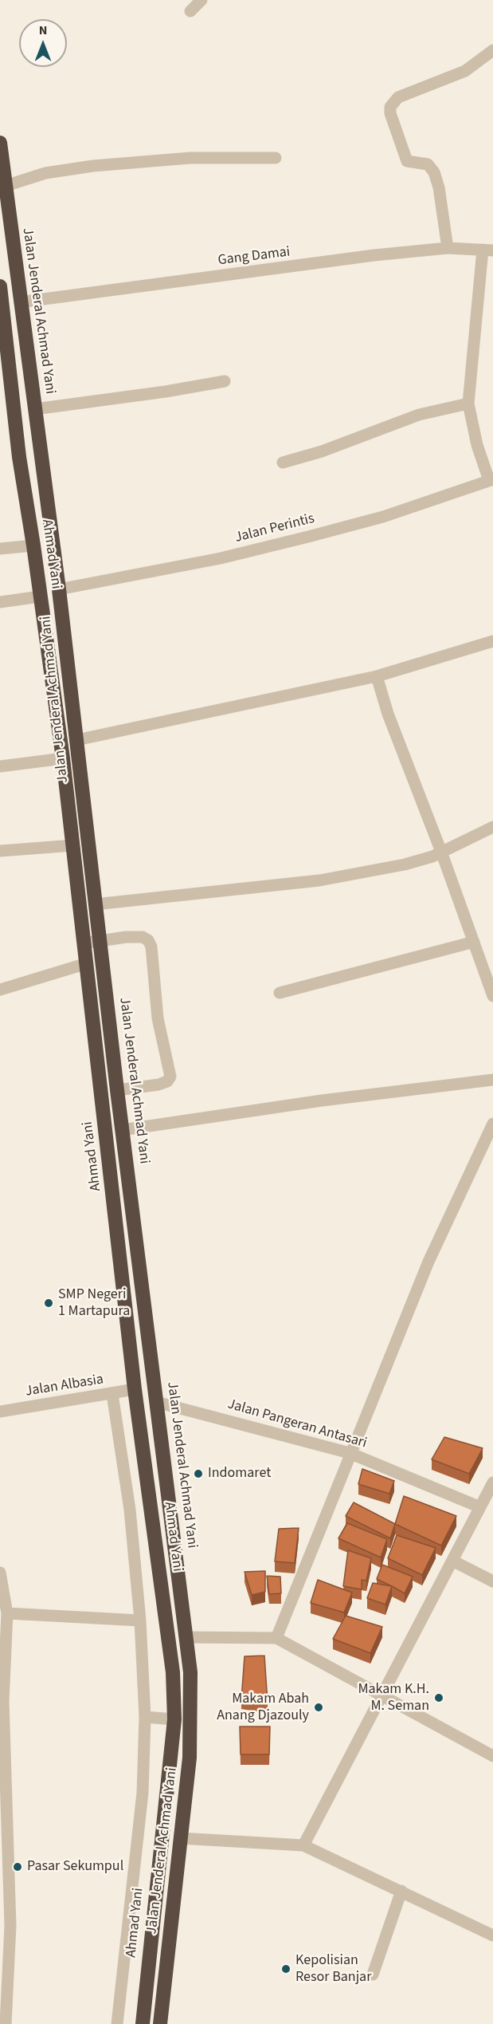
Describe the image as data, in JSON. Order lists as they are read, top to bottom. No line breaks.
{"streets":{"highway":["Jalan Jenderal Achmad Yani","Ahmad Yani"],"street":["Gang Damai","Jalan Perintis","Jalan Albasia","Jalan Pangeran Antasari"]},"crossings":[["Gang Damai","Jalan Jenderal Achmad Yani"],["Jalan Jenderal Achmad Yani","Jalan Perintis"],["Jalan Jenderal Achmad Yani","Jalan Pangeran Antasari"],["Ahmad Yani","Jalan Albasia"]],"places":["SMP Negeri 1 Martapura","Indomaret","Makam K.H. M. Seman","Makam Abah Anang Djazouly","Pasar Sekumpul","Kepolisian Resor Banjar"],"north":"top"}
